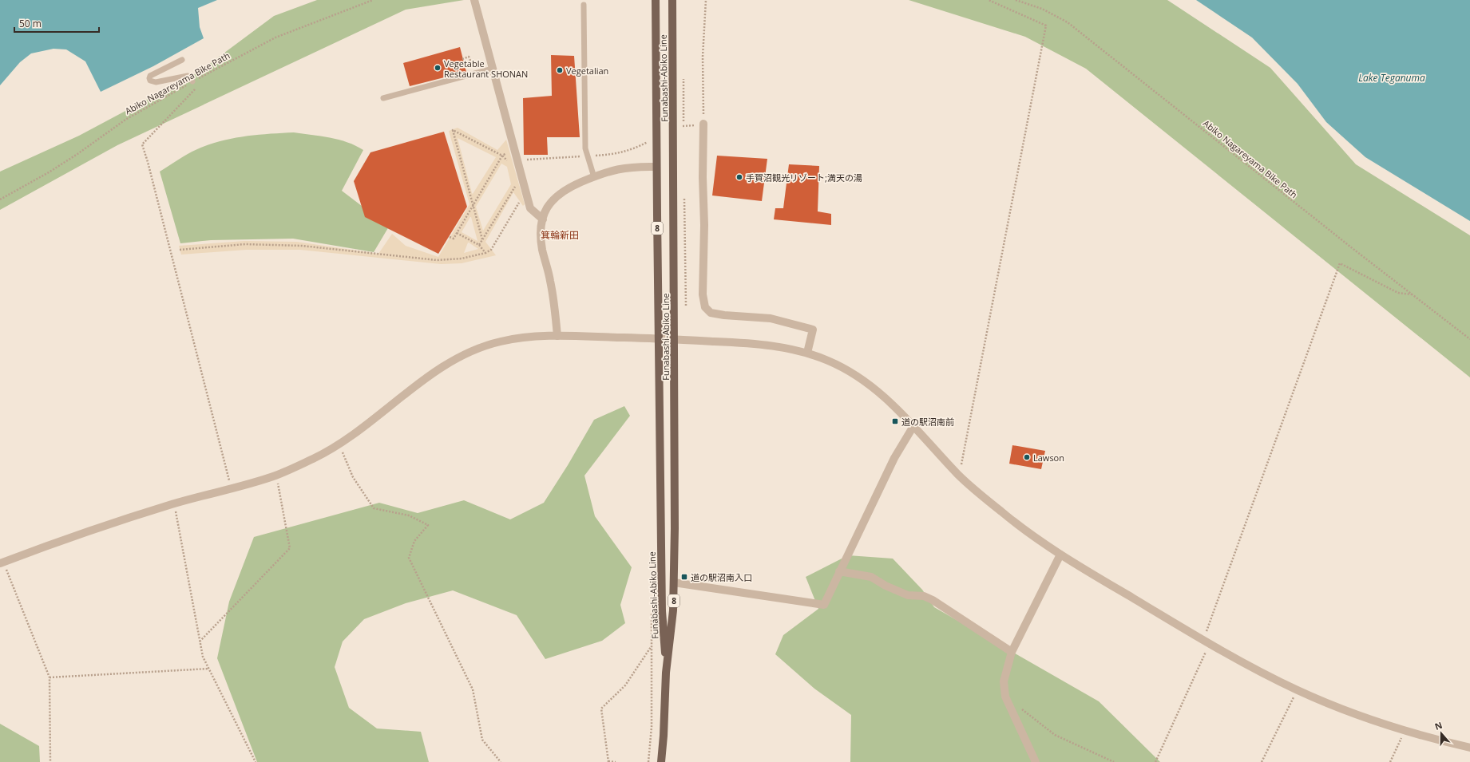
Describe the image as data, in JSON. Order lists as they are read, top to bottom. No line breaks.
{"streets":{"main road":["Funabashi-Abiko Line","8"],"path":["Abiko Nagareyama Bike Path"]},"districts":["箕輪新田"],"water":["Lake Teganuma"],"places":{"other":["Vegetable Restaurant SHONAN","Vegetalian","手賀沼観光リゾート;満天の湯","Lawson"],"transit":["道の駅沼南前","道の駅沼南入口"]},"scale_bar":"50 m","north":"top"}
